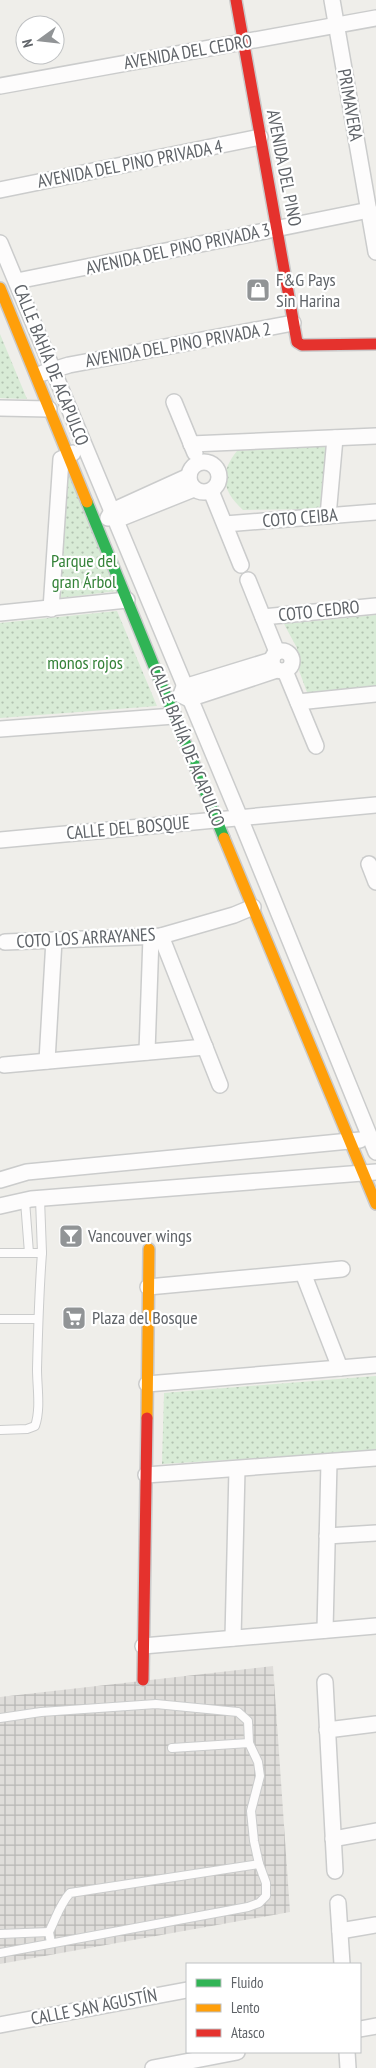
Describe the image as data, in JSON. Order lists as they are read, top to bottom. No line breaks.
{"streets":{"street":["AVENIDA DEL CEDRO","PRIMAVERA","AVENIDA DEL PINO PRIVADA 4","AVENIDA DEL PINO","AVENIDA DEL PINO PRIVADA 3","AVENIDA DEL PINO PRIVADA 2","CALLE BAHÍA DE ACAPULCO","COTO CEIBA","COTO CEDRO","CALLE DEL BOSQUE","COTO LOS ARRAYANES","CALLE SAN AGUSTÍN"]},"crossings":[["AVENIDA DEL CEDRO","PRIMAVERA"],["AVENIDA DEL CEDRO","AVENIDA DEL PINO"],["PRIMAVERA","AVENIDA DEL PINO PRIVADA 3"],["AVENIDA DEL PINO PRIVADA 4","AVENIDA DEL PINO"],["AVENIDA DEL PINO","AVENIDA DEL PINO PRIVADA 3"],["AVENIDA DEL PINO","AVENIDA DEL PINO PRIVADA 2"],["AVENIDA DEL PINO PRIVADA 3","CALLE BAHÍA DE ACAPULCO"],["AVENIDA DEL PINO PRIVADA 2","CALLE BAHÍA DE ACAPULCO"],["CALLE BAHÍA DE ACAPULCO","CALLE DEL BOSQUE"],["CALLE BAHÍA DE ACAPULCO","COTO LOS ARRAYANES"]],"parks":["Parque del gran Árbol","monos rojos"],"places":{"shop":["F&G Pays Sin Harina"],"bar":["Vancouver wings"],"supermarket":["Plaza del Bosque"]},"legend":["Fluido","Lento","Atasco"],"north":"left"}
